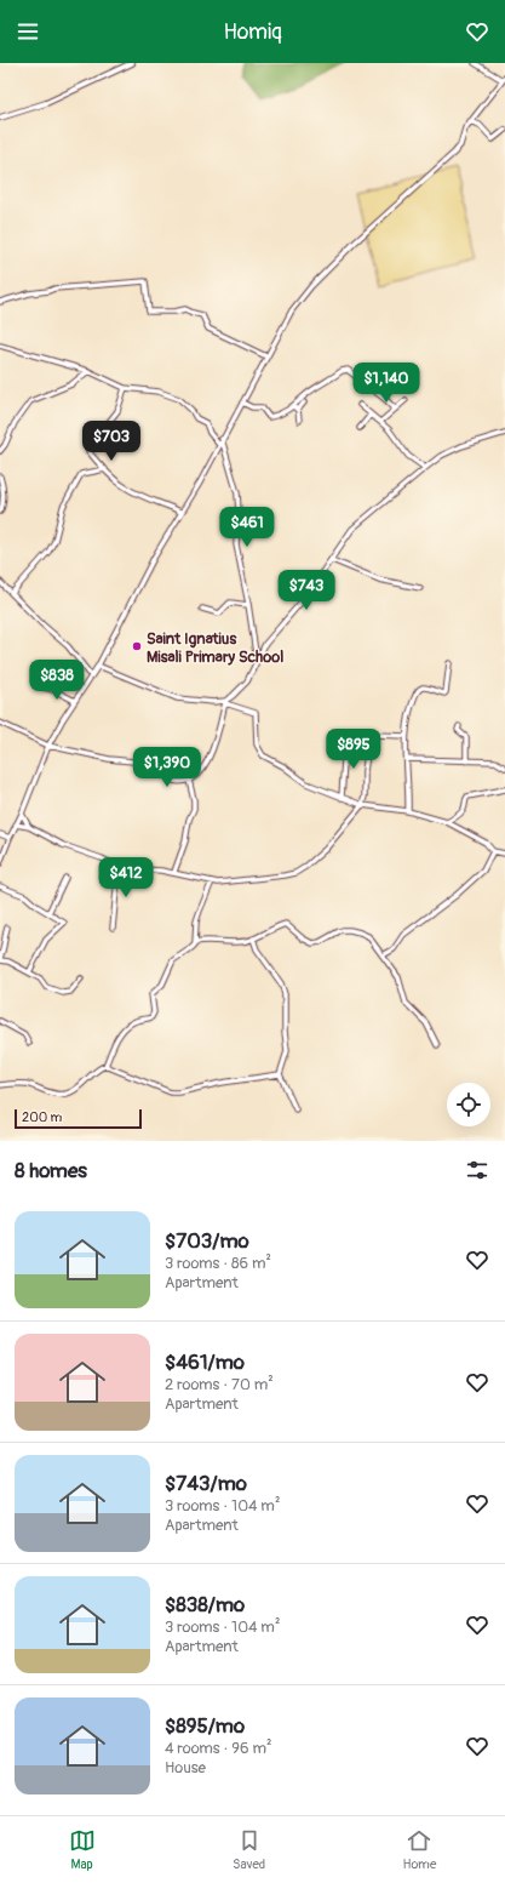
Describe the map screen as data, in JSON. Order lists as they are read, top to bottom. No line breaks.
{"places":["Saint Ignatius Misali Primary School"],"scale_bar":"200 m","page":{"header":"Homiq","price":["$1,140","$703","$461","$743","$838","$895","$1,390","$412"],"scale":"200 m","heading":"8 homes","list":[{"name":"$703/mo","note":"3 rooms · 86 m² · Apartment"},{"name":"$461/mo","note":"2 rooms · 70 m² · Apartment"},{"name":"$743/mo","note":"3 rooms · 104 m² · Apartment"},{"name":"$838/mo","note":"3 rooms · 104 m² · Apartment"},{"name":"$895/mo","note":"4 rooms · 96 m² · House"}],"tabs":["Map","Saved","Home"]}}
